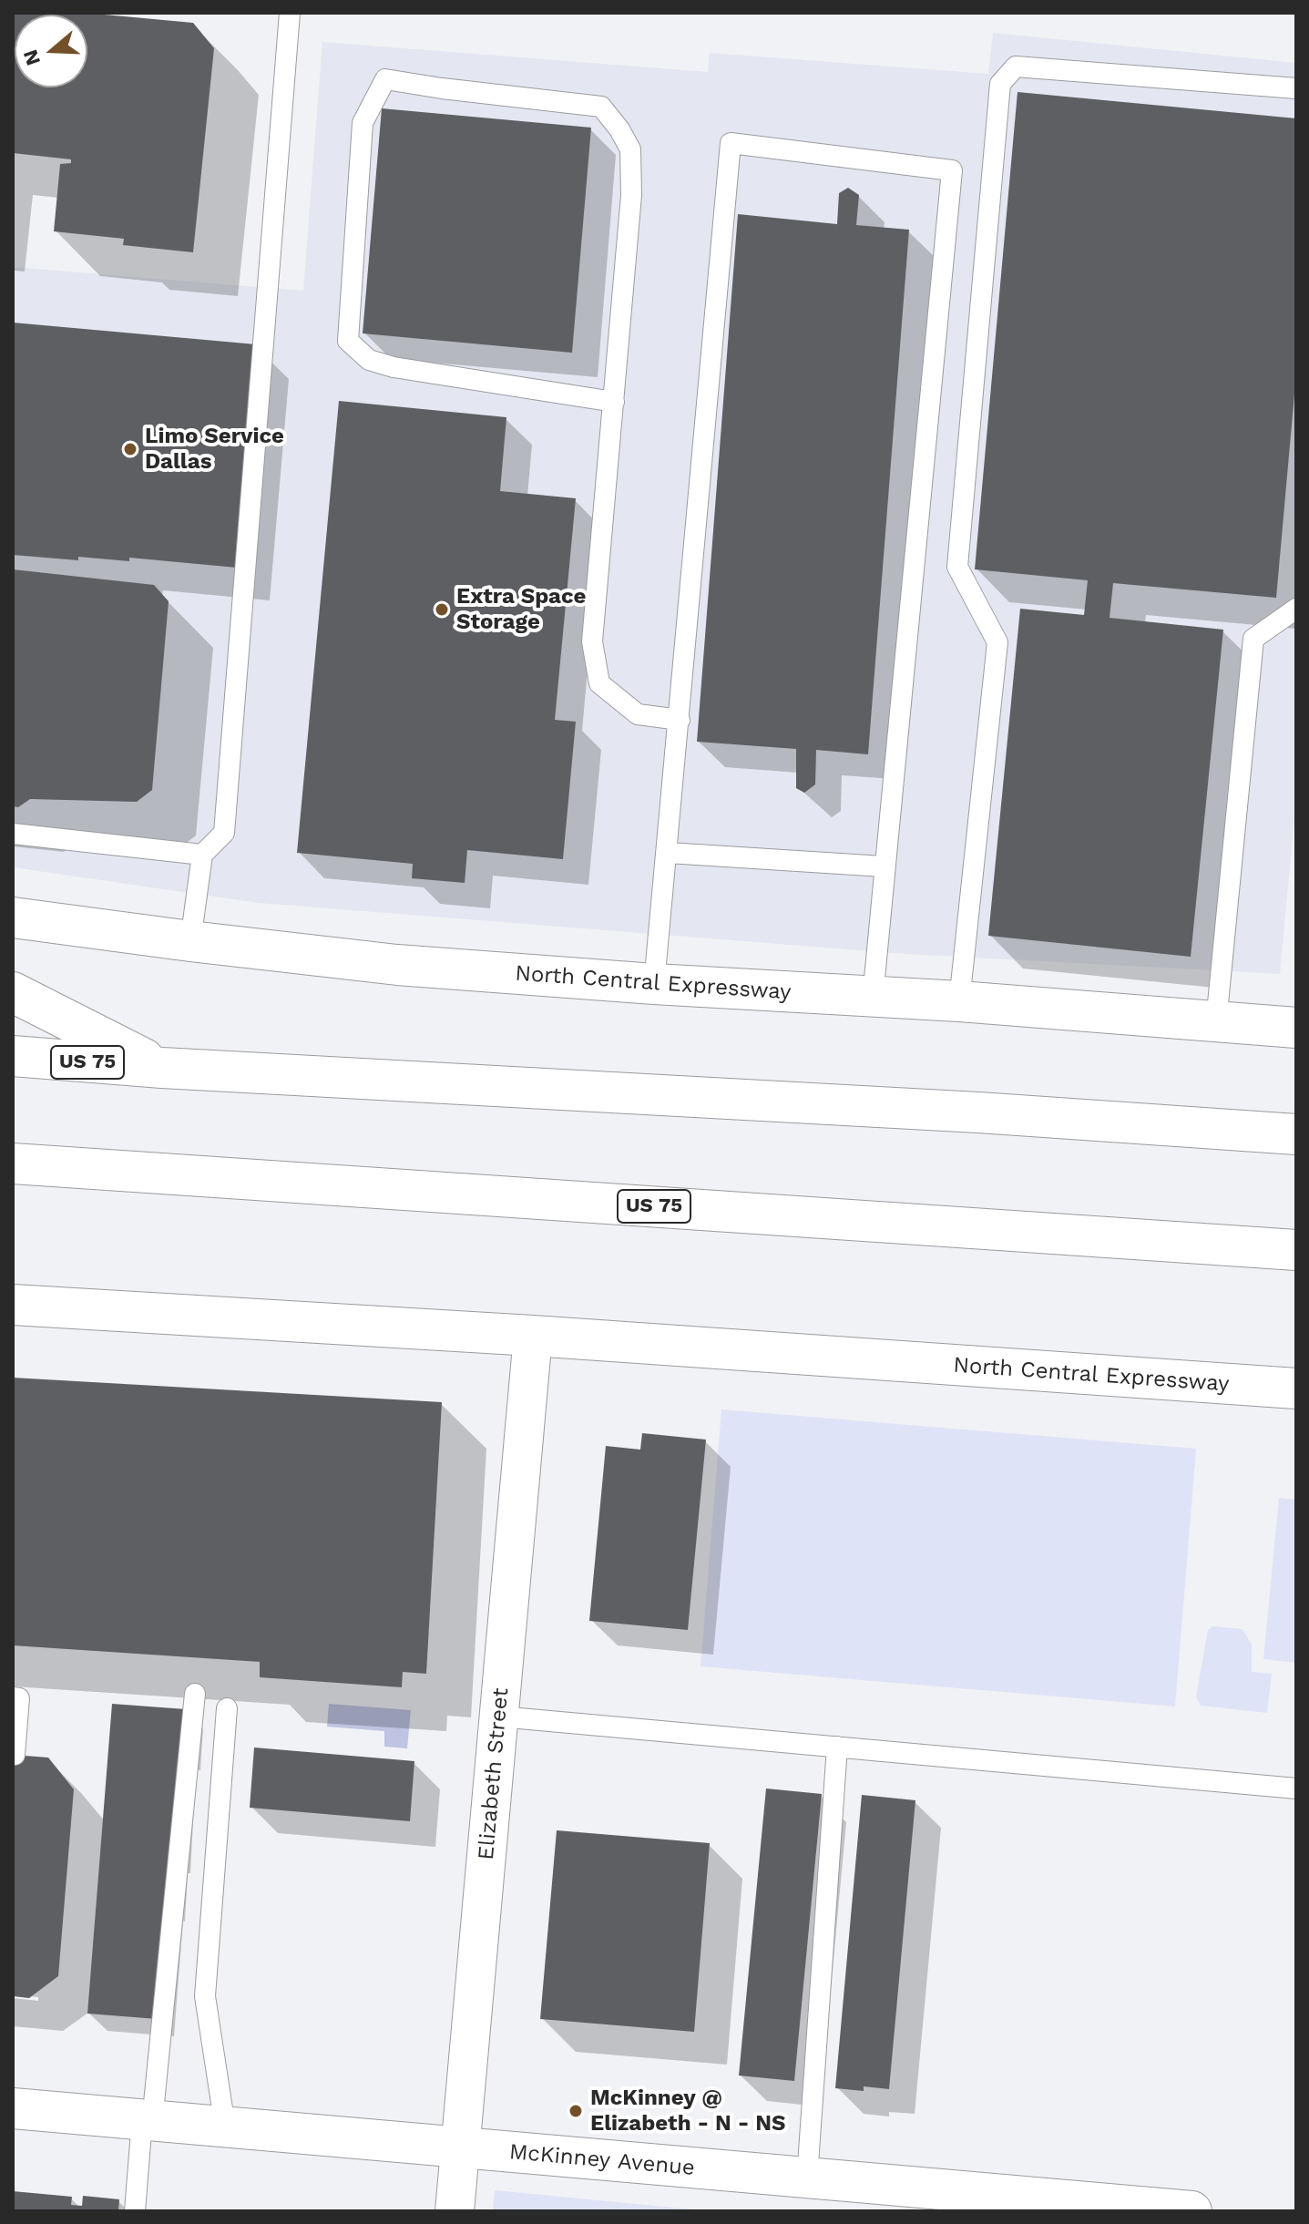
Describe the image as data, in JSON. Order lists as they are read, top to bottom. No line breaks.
{"streets":{"main road":["North Central Expressway","US 75","McKinney Avenue"],"street":["Elizabeth Street"]},"crossings":[["North Central Expressway","Elizabeth Street"],["Elizabeth Street","McKinney Avenue"]],"places":["Limo Service Dallas","Extra Space Storage","McKinney @ Elizabeth - N - NS"],"north":"left"}
